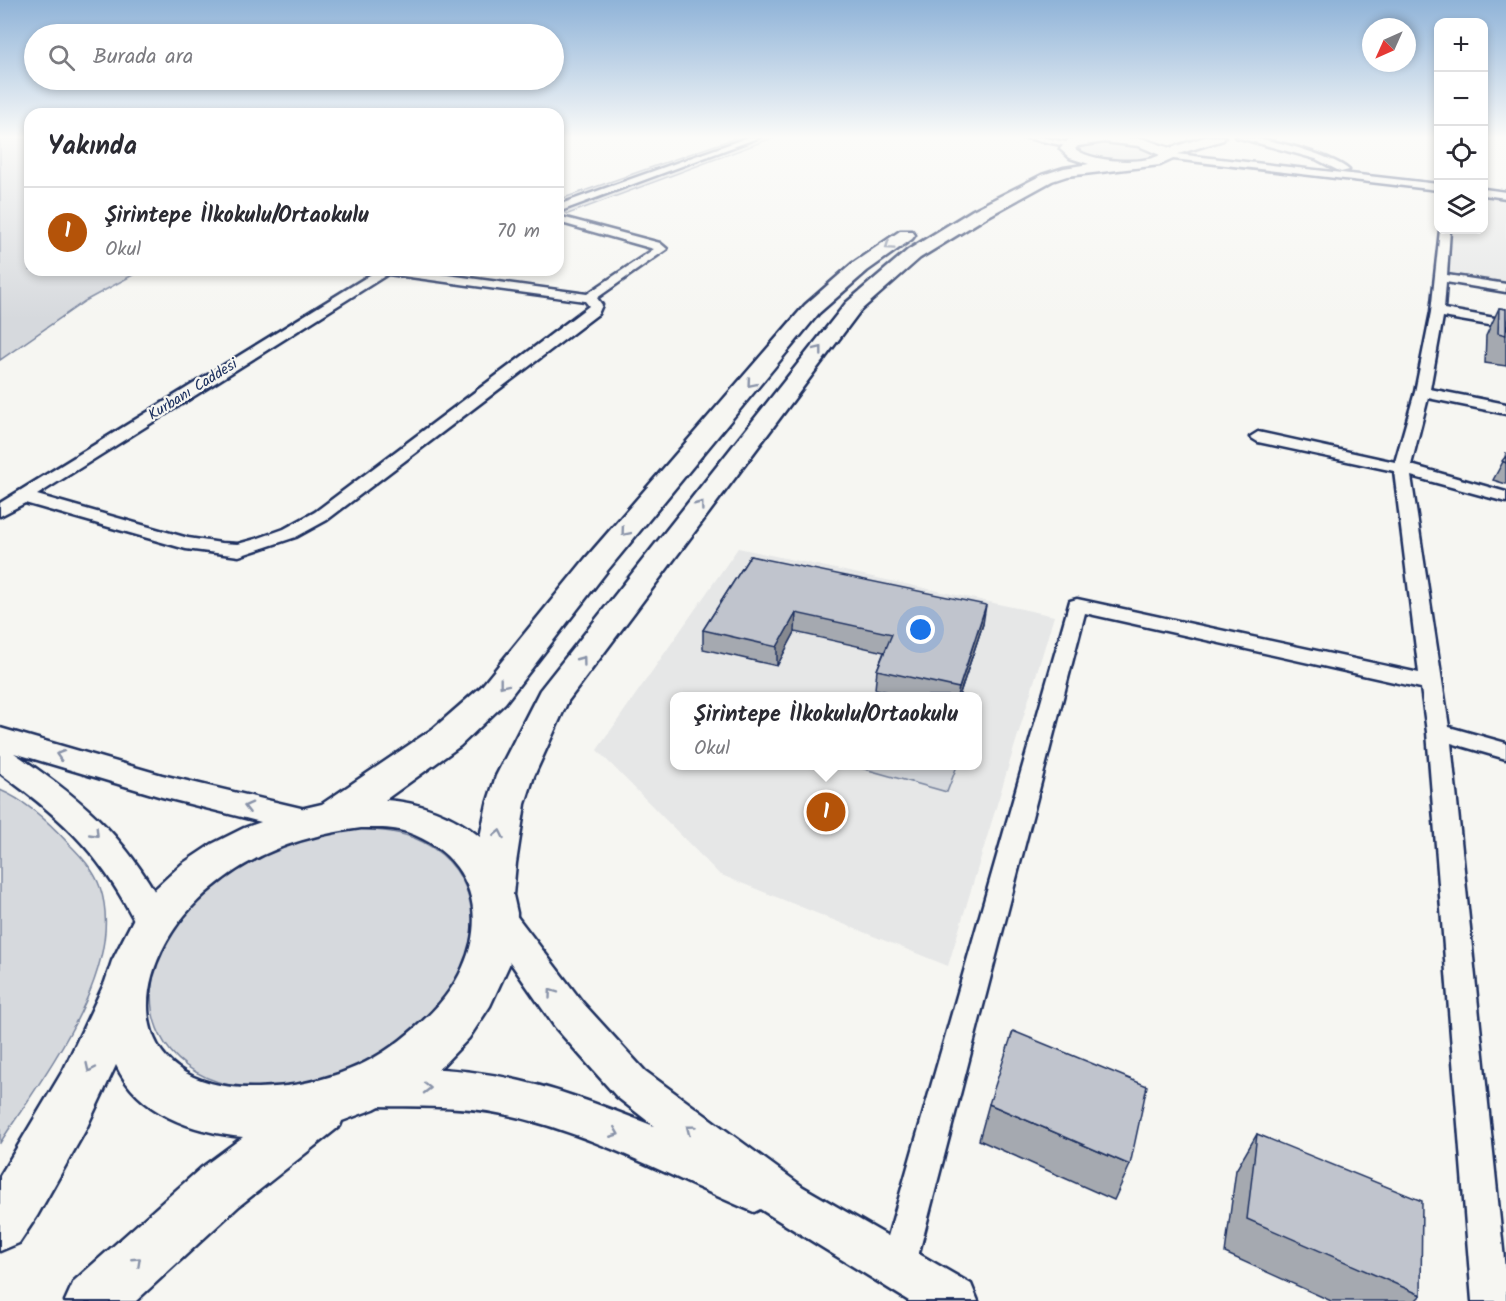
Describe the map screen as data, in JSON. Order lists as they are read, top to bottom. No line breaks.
{"streets":{"street":["Kurbanı Caddesi"]},"north":"bottom left","page":{"map_buttons":["+","−"],"search":"Burada ara","heading":"Yakında","list":[{"mark":"1","name":"Şirintepe İlkokulu/Ortaokulu","note":"Okul","value":"70 m"}],"popup":["Şirintepe İlkokulu/Ortaokulu","Okul"],"pins":"1"}}
